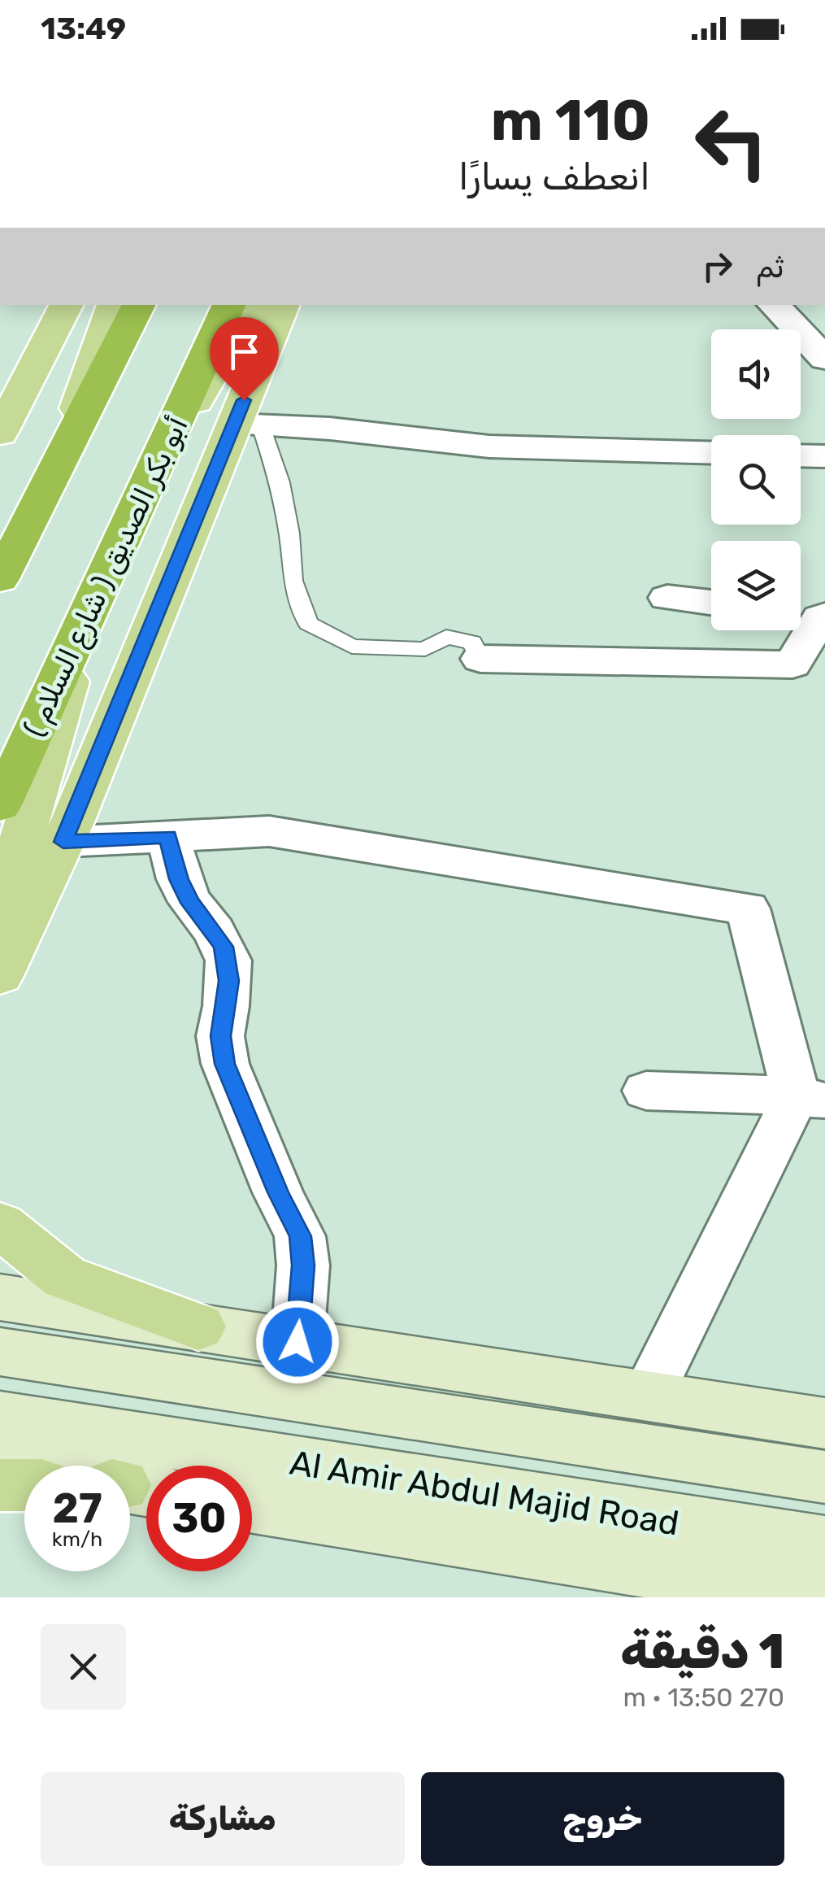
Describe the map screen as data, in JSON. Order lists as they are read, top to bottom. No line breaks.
{"streets":{"highway":["( شارع السلام ) أبو بكر الصديق"],"main road":["Al Amir Abdul Majid Road"]},"page":{"status":"13:49","turn":["110 m","انعطف يسارًا"],"then":"ثم","speed":"27 km/h","limit":"30","heading":["1 دقيقة","270 m · 13:50"],"buttons":["خروج","مشاركة"]}}
